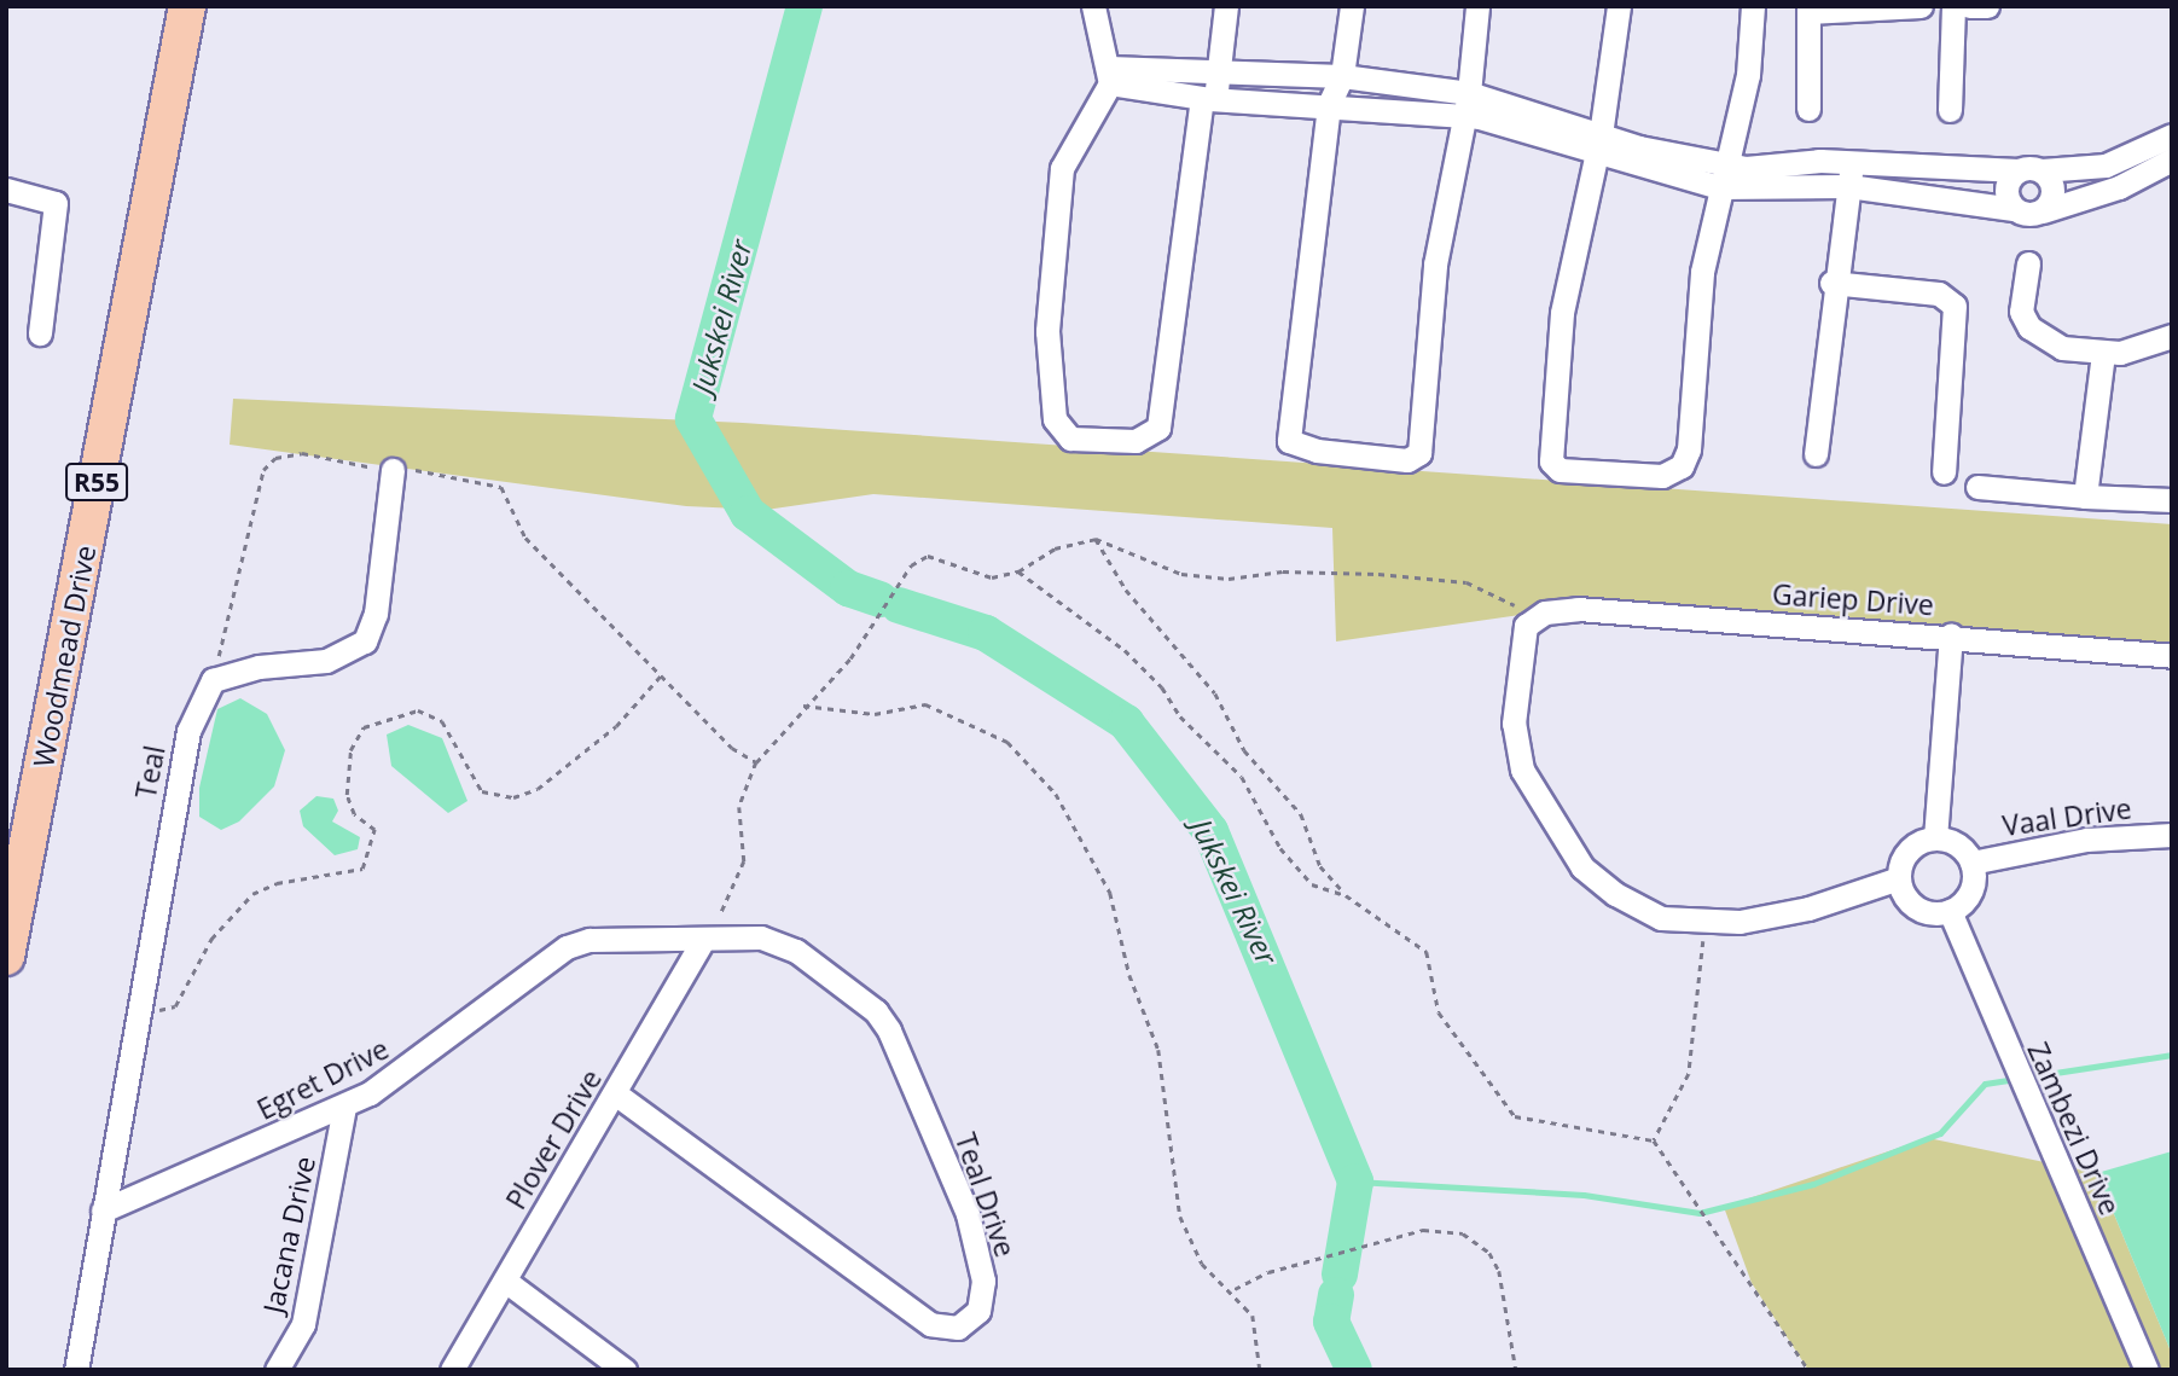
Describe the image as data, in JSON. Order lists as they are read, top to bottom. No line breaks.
{"streets":{"main road":["R55","Woodmead Drive"],"street":["Gariep Drive","Teal","Vaal Drive","Egret Drive","Zambezi Drive","Plover Drive","Teal Drive","Jacana Drive"]},"crossings":[["Teal","Egret Drive"],["Vaal Drive","Zambezi Drive"],["Egret Drive","Plover Drive"],["Egret Drive","Teal Drive"],["Egret Drive","Jacana Drive"],["Plover Drive","Teal Drive"]],"water":["Jukskei River"]}
